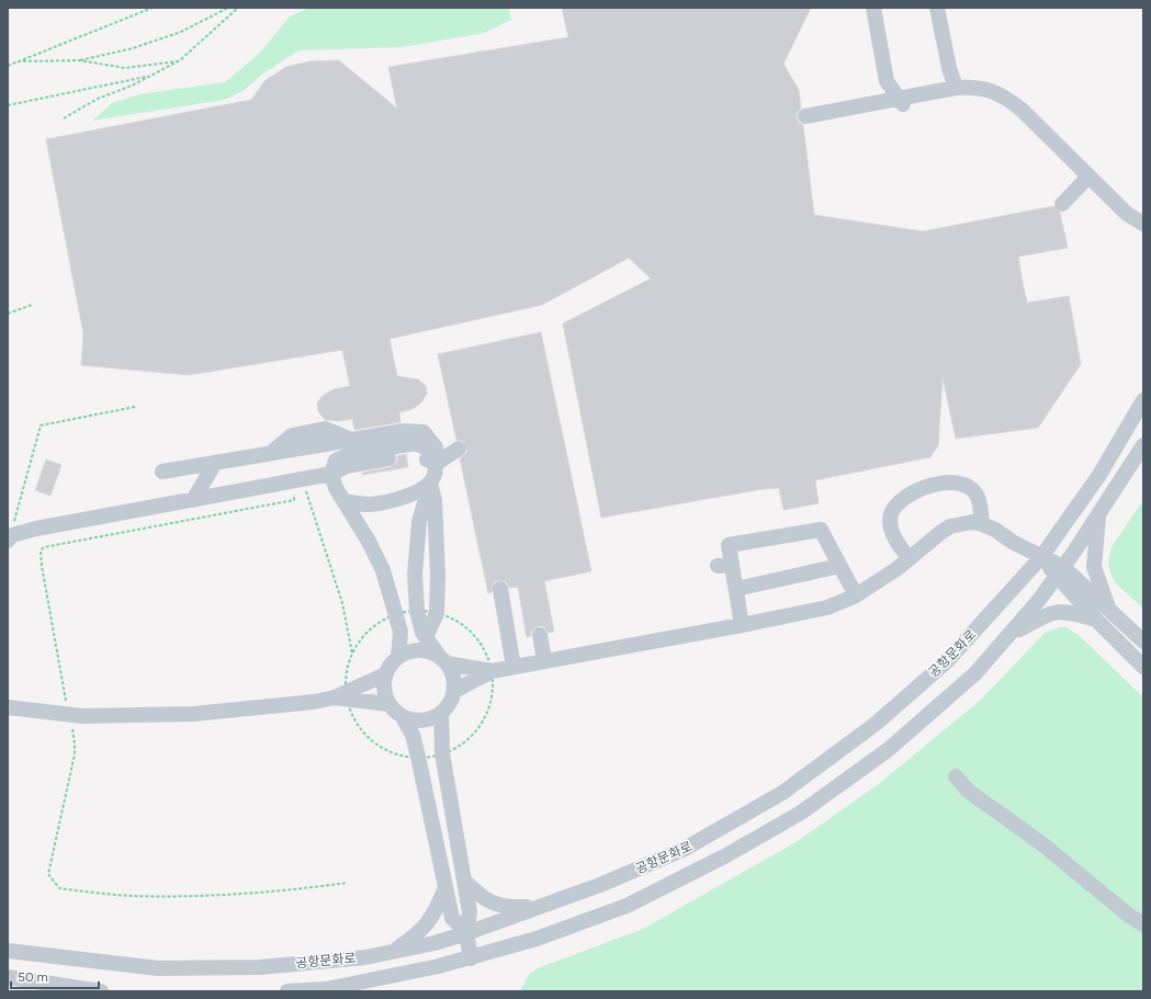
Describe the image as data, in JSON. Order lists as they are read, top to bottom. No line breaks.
{"streets":{"street":["공항문화로"]},"scale_bar":"50 m"}
